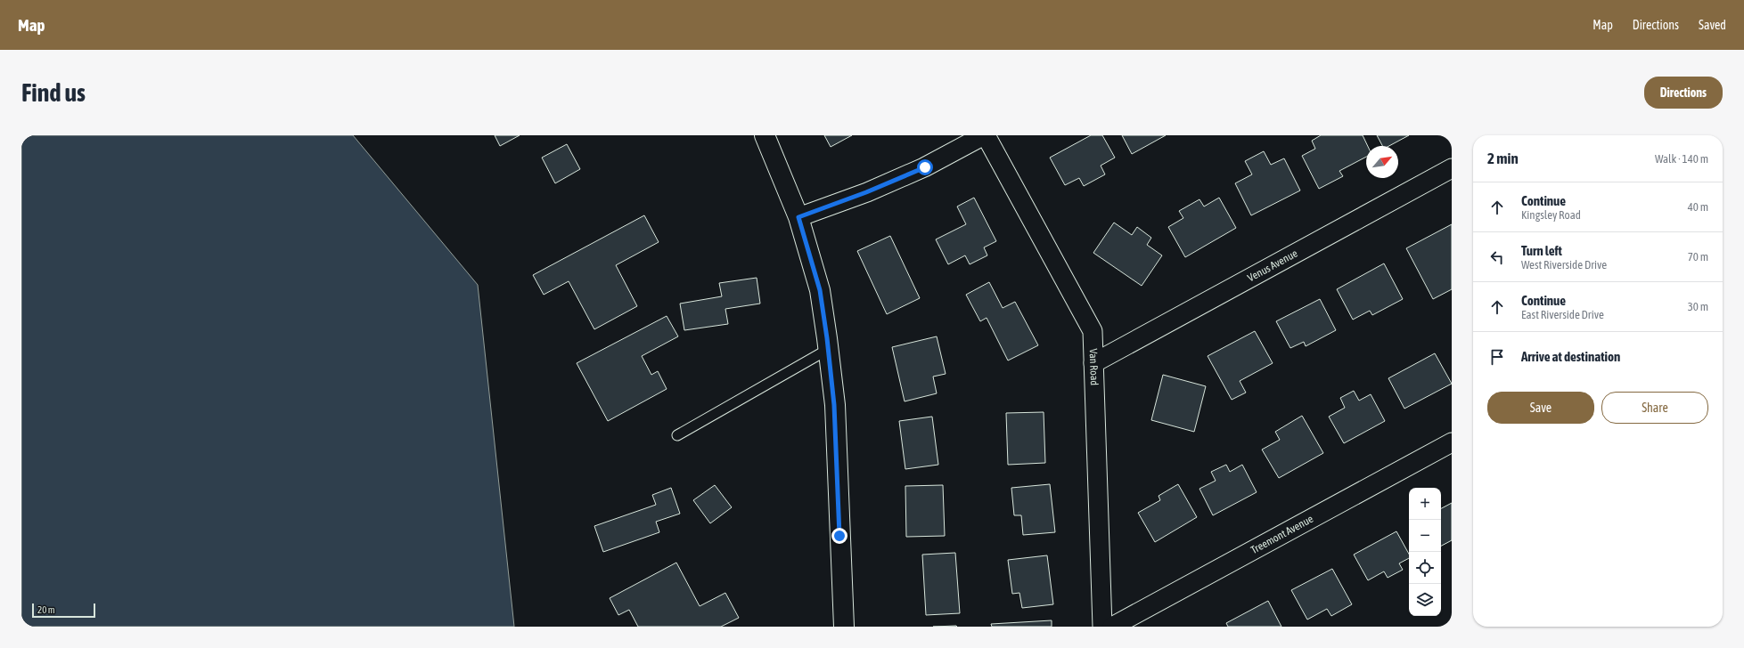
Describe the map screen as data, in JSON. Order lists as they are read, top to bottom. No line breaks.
{"streets":{"street":["Venus Avenue","Van Road","Treemont Avenue"]},"crossings":[["Venus Avenue","Van Road"]],"scale_bar":"20 m","north":"top right","page":{"header":"Map","nav":["Map","Directions","Saved"],"buttons":["Directions",["Save","Share"]],"title":"Find us","heading":["2 min","Walk · 140 m"],"list":[["Continue","Kingsley Road","40 m"],["Turn left","West Riverside Drive","70 m"],["Continue","East Riverside Drive","30 m"],"Arrive at destination"],"map_buttons":["+","−"],"scale":"20 m"}}
